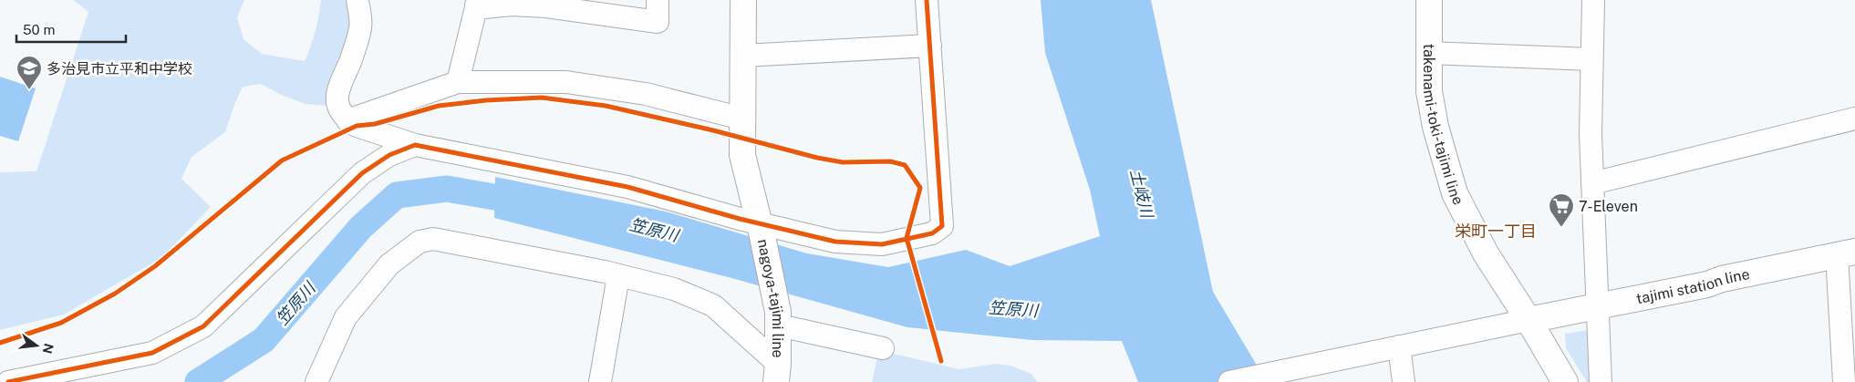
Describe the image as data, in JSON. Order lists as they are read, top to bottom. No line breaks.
{"streets":{"main road":["takenami-toki-tajimi line","tajimi station line","nagoya-tajimi line"]},"crossings":[["takenami-toki-tajimi line","tajimi station line"]],"districts":["栄町一丁目"],"water":["土岐川","笠原川"],"places":{"school or university":["多治見市立平和中学校"],"supermarket":["7-Eleven"]},"scale_bar":"50 m","north":"right"}
